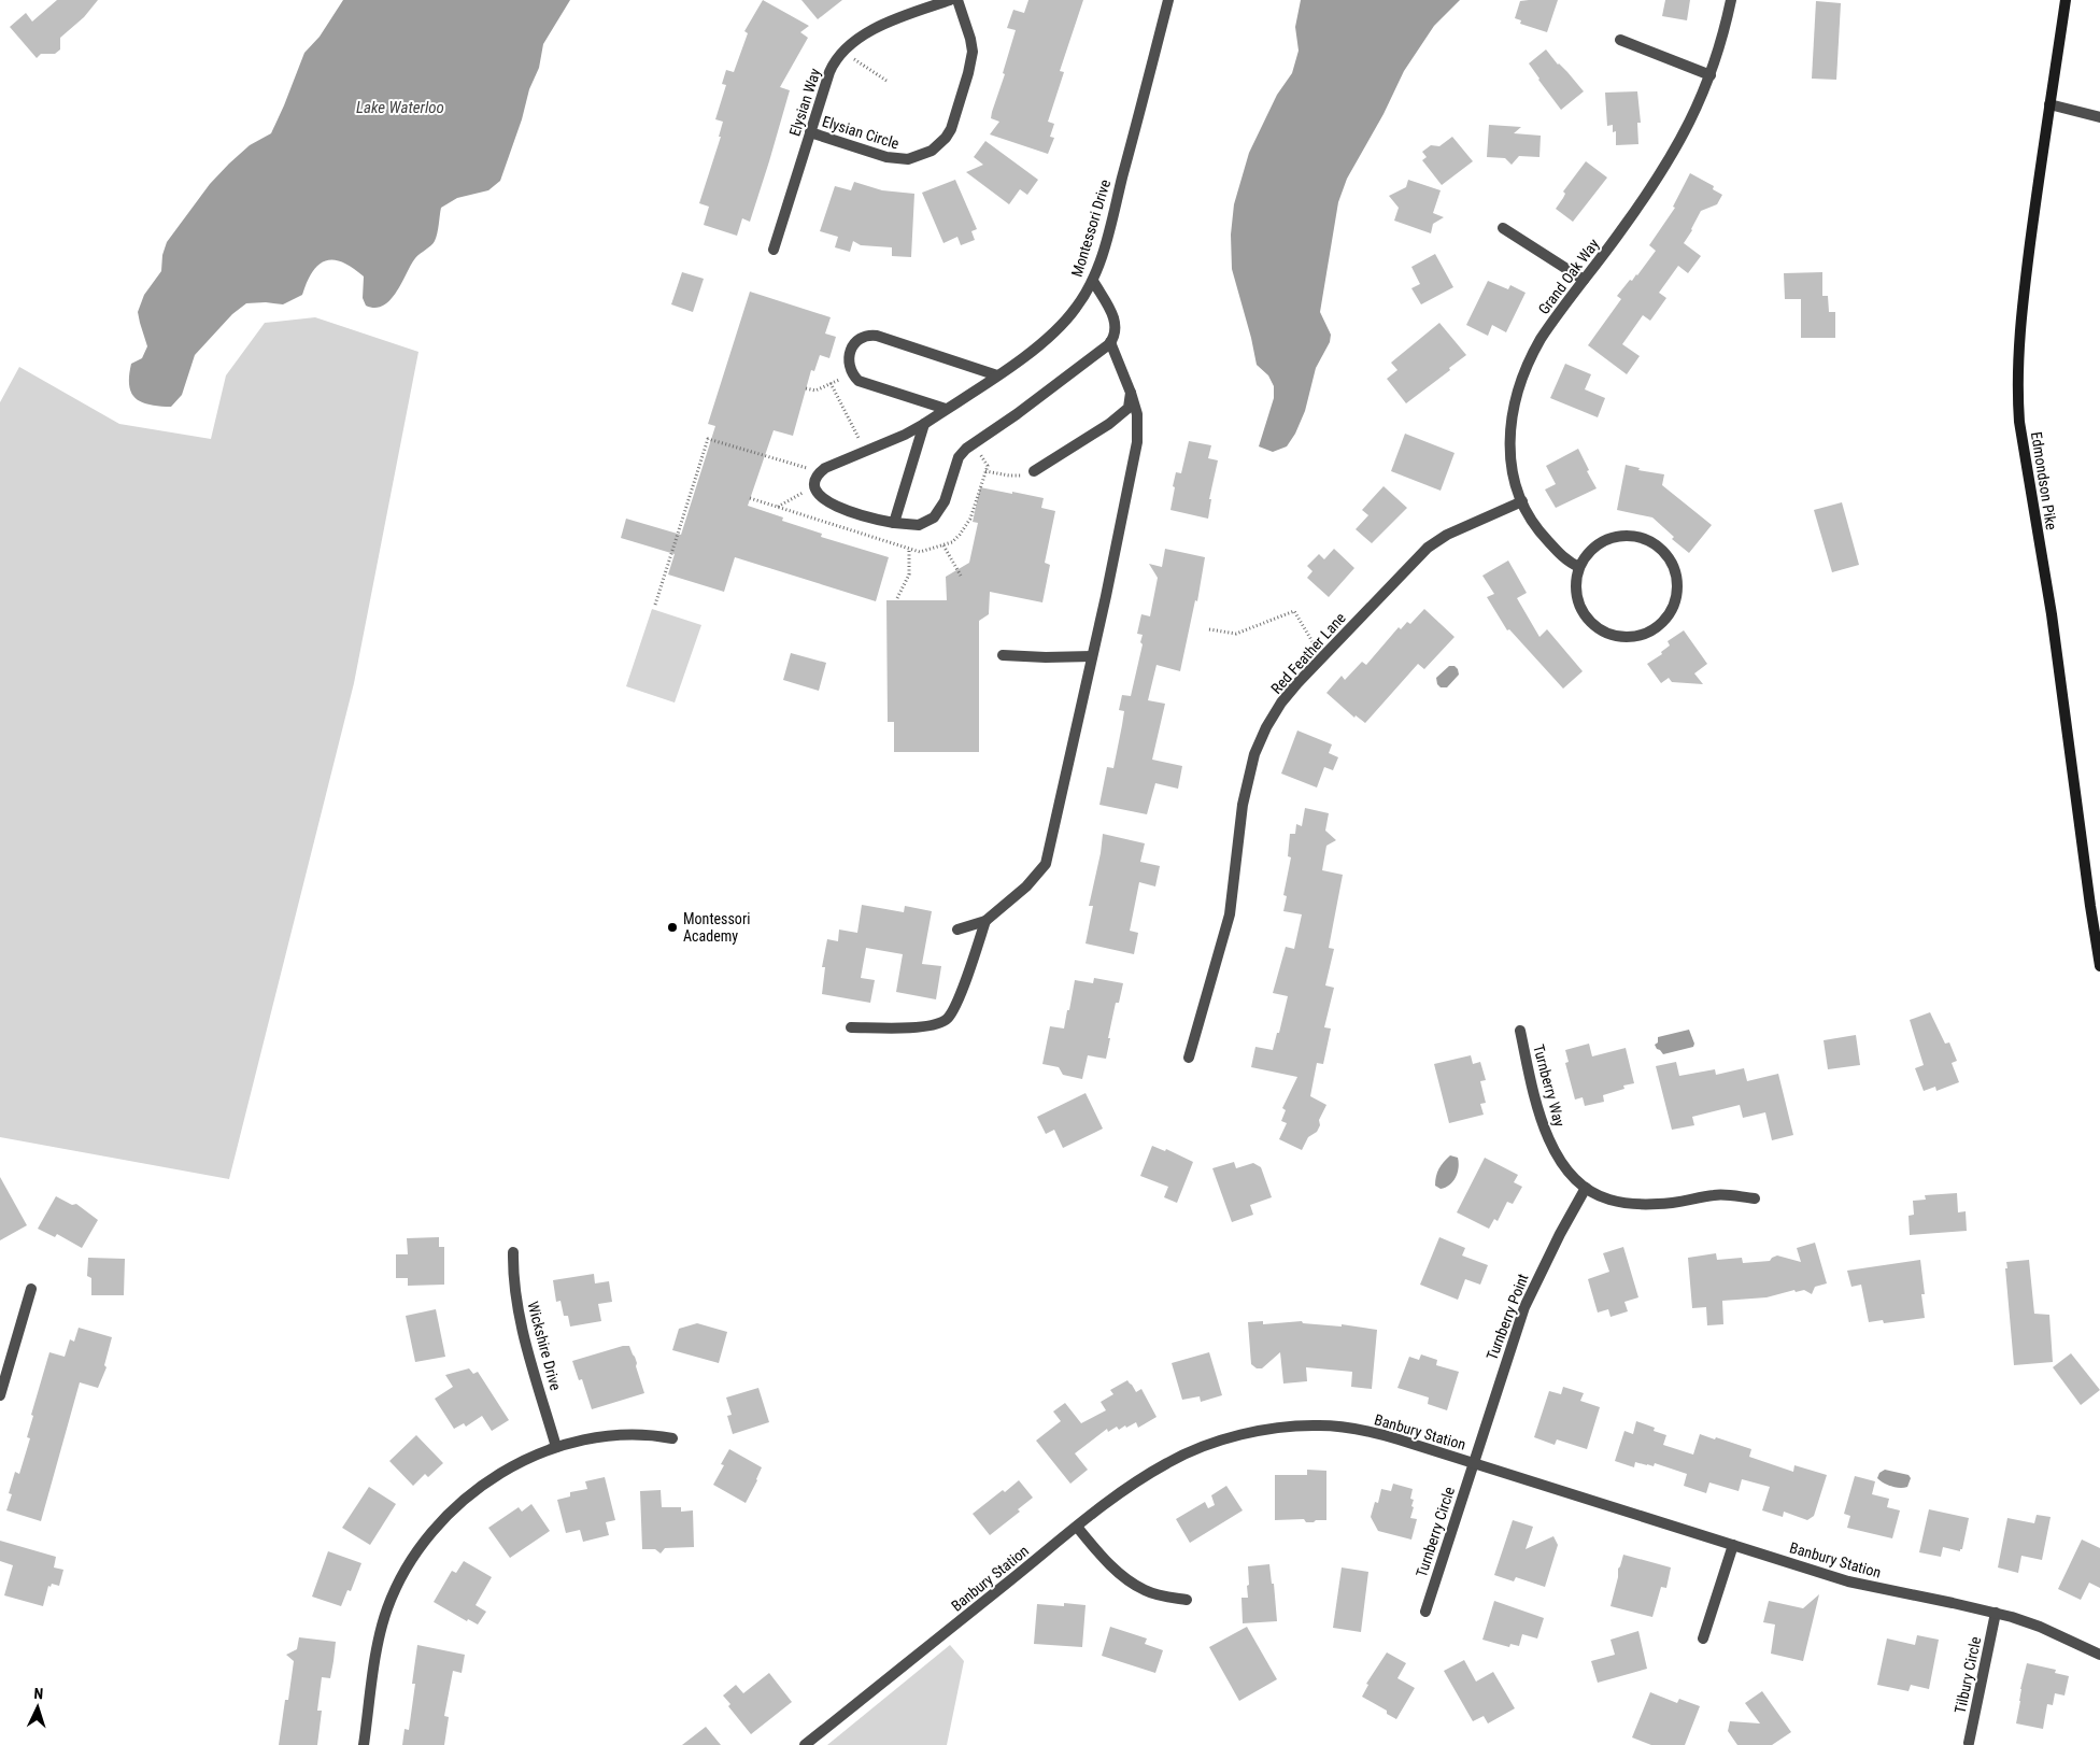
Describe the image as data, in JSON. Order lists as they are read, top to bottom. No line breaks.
{"streets":{"main road":["Edmondson Pike"],"street":["Elysian Way","Elysian Circle","Montessori Drive","Grand Oak Way","Red Feather Lane","Turnberry Way","Turnberry Point","Wickshire Drive","Banbury Station","Turnberry Circle","Tilbury Circle"]},"crossings":[["Elysian Way","Elysian Circle"],["Grand Oak Way","Red Feather Lane"],["Turnberry Way","Turnberry Point"],["Turnberry Point","Banbury Station"],["Turnberry Point","Turnberry Circle"],["Banbury Station","Turnberry Circle"],["Banbury Station","Tilbury Circle"]],"water":["Lake Waterloo"],"places":["Montessori Academy"],"north":"top"}
